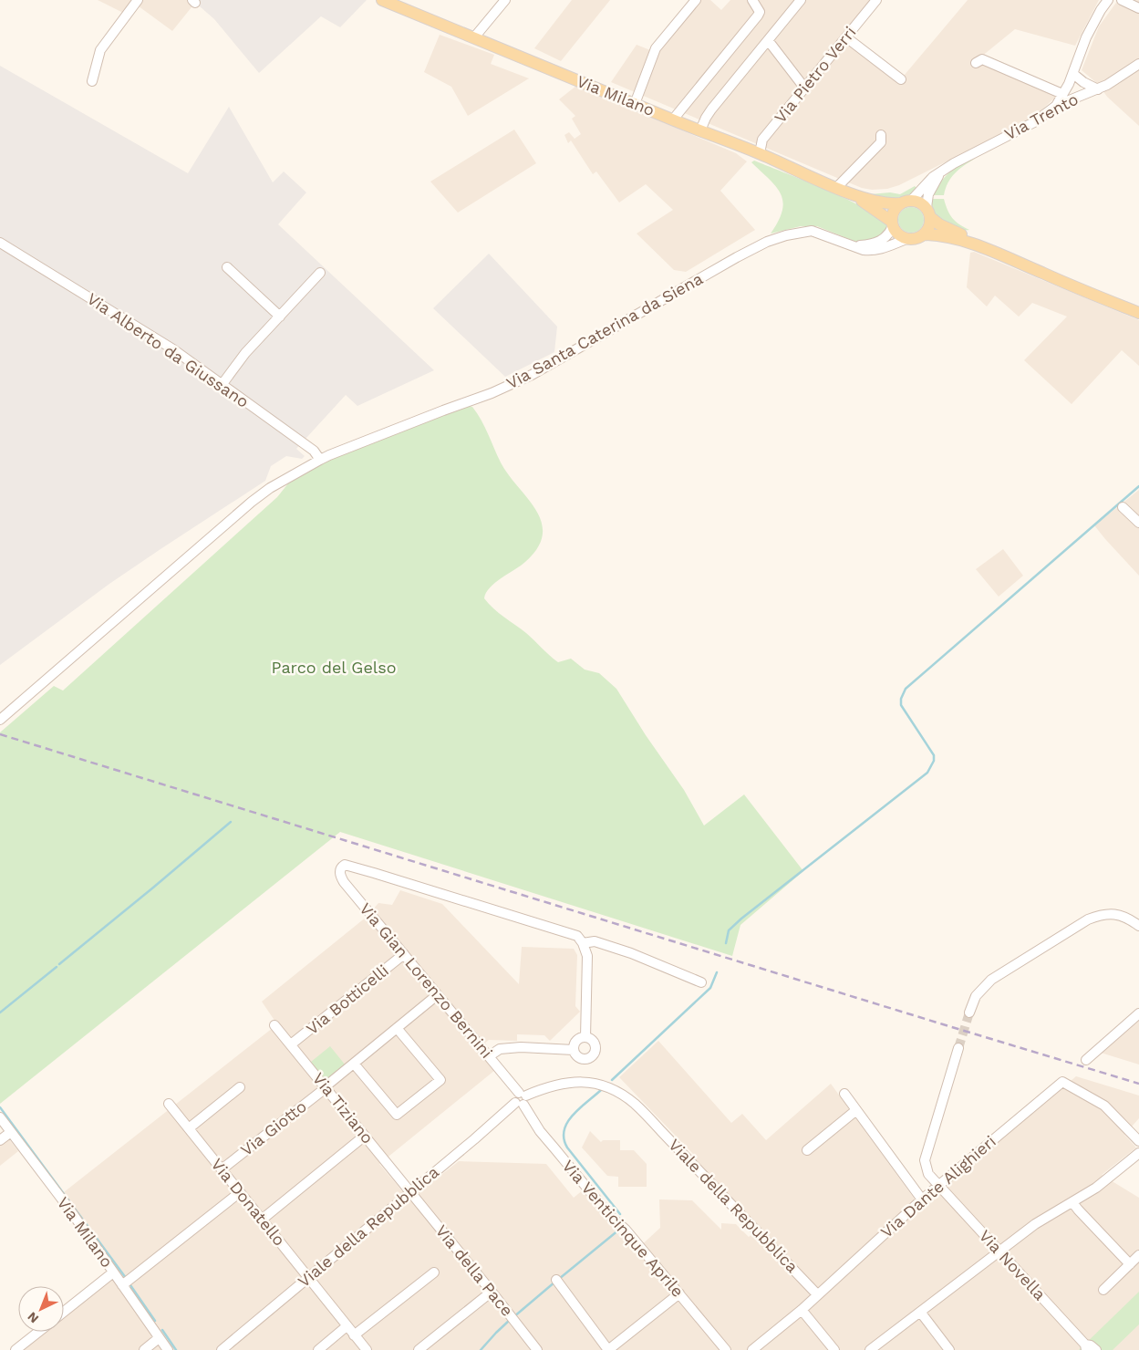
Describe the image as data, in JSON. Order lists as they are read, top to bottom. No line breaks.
{"streets":{"main road":["Via Milano"],"street":["Via Pietro Verri","Via Trento","Via Santa Caterina da Siena","Via Alberto da Giussano","Via Gian Lorenzo Bernini","Via Botticelli","Via Tiziano","Via Giotto","Via Dante Alighieri","Via Donatello","Viale della Repubblica","Via Venticinque Aprile","Via Novella","Via della Pace"]},"crossings":[["Via Pietro Verri","Via Milano"],["Via Trento","Via Santa Caterina da Siena"],["Via Santa Caterina da Siena","Via Alberto da Giussano"],["Via Gian Lorenzo Bernini","Via Botticelli"],["Via Gian Lorenzo Bernini","Viale della Repubblica"],["Via Gian Lorenzo Bernini","Via Venticinque Aprile"],["Via Botticelli","Via Tiziano"],["Via Tiziano","Via Giotto"],["Via Tiziano","Viale della Repubblica"],["Via Tiziano","Via della Pace"],["Via Giotto","Via Donatello"],["Via Dante Alighieri","Viale della Repubblica"],["Via Dante Alighieri","Via Novella"],["Via Donatello","Viale della Repubblica"],["Viale della Repubblica","Via Venticinque Aprile"],["Viale della Repubblica","Via della Pace"]],"parks":["Parco del Gelso"],"north":"bottom left"}
